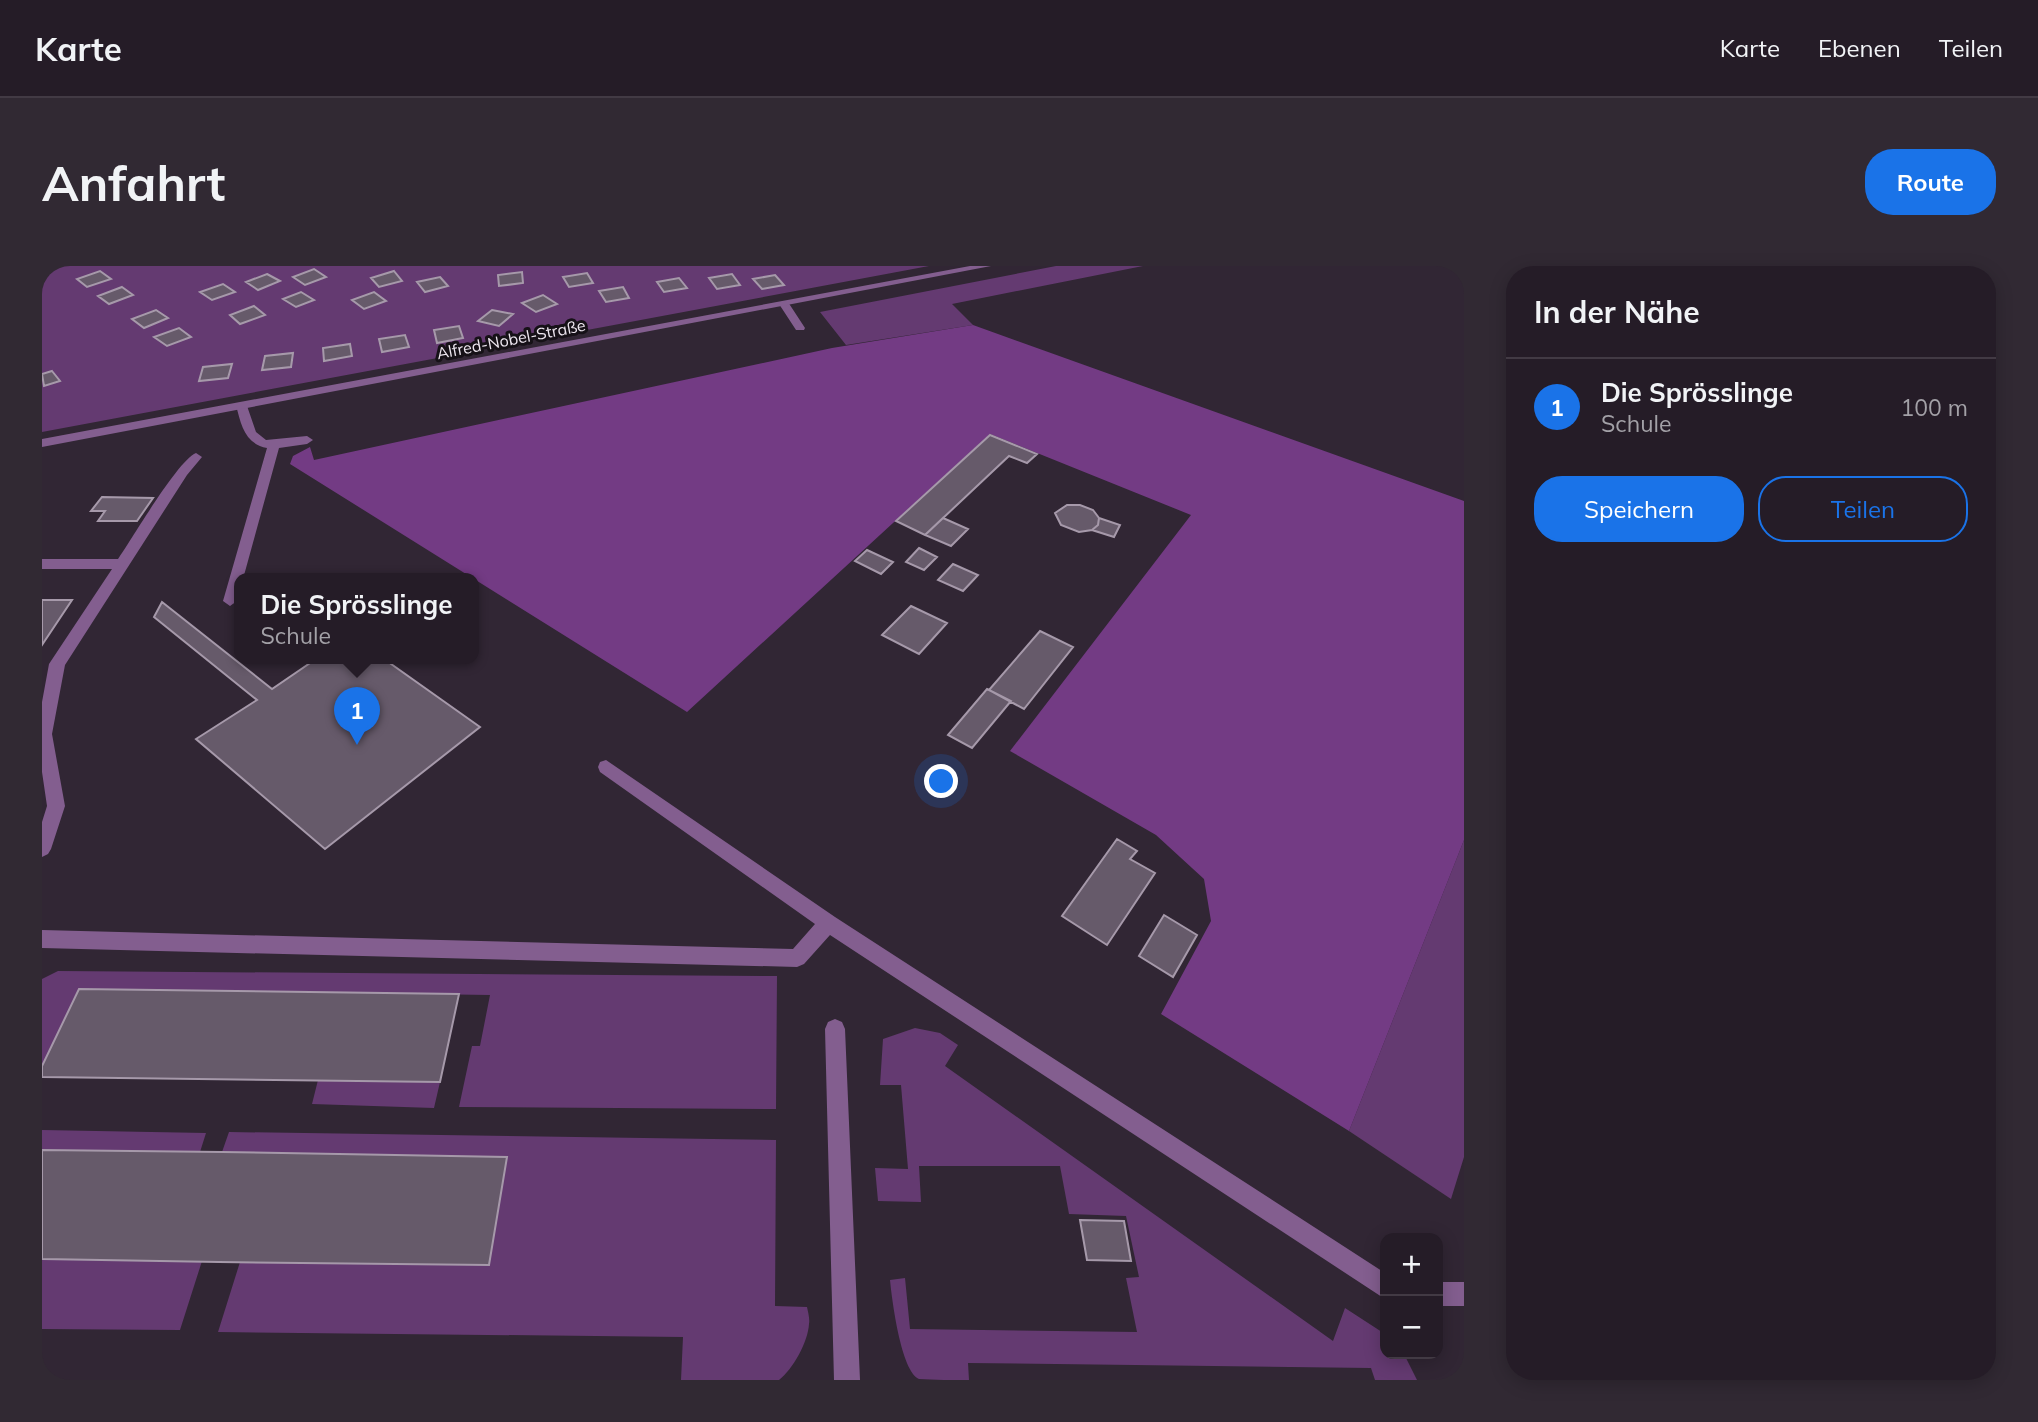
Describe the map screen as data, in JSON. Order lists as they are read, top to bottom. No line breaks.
{"streets":{"street":["Alfred-Nobel-Straße"]},"page":{"header":"Karte","nav":["Karte","Ebenen","Teilen"],"buttons":["Route",["Speichern","Teilen"]],"title":"Anfahrt","heading":"In der Nähe","list":[{"mark":"1","name":"Die Sprösslinge","note":"Schule","value":"100 m"}],"popup":["Die Sprösslinge","Schule"],"pins":"1","map_buttons":["+","−"]}}
